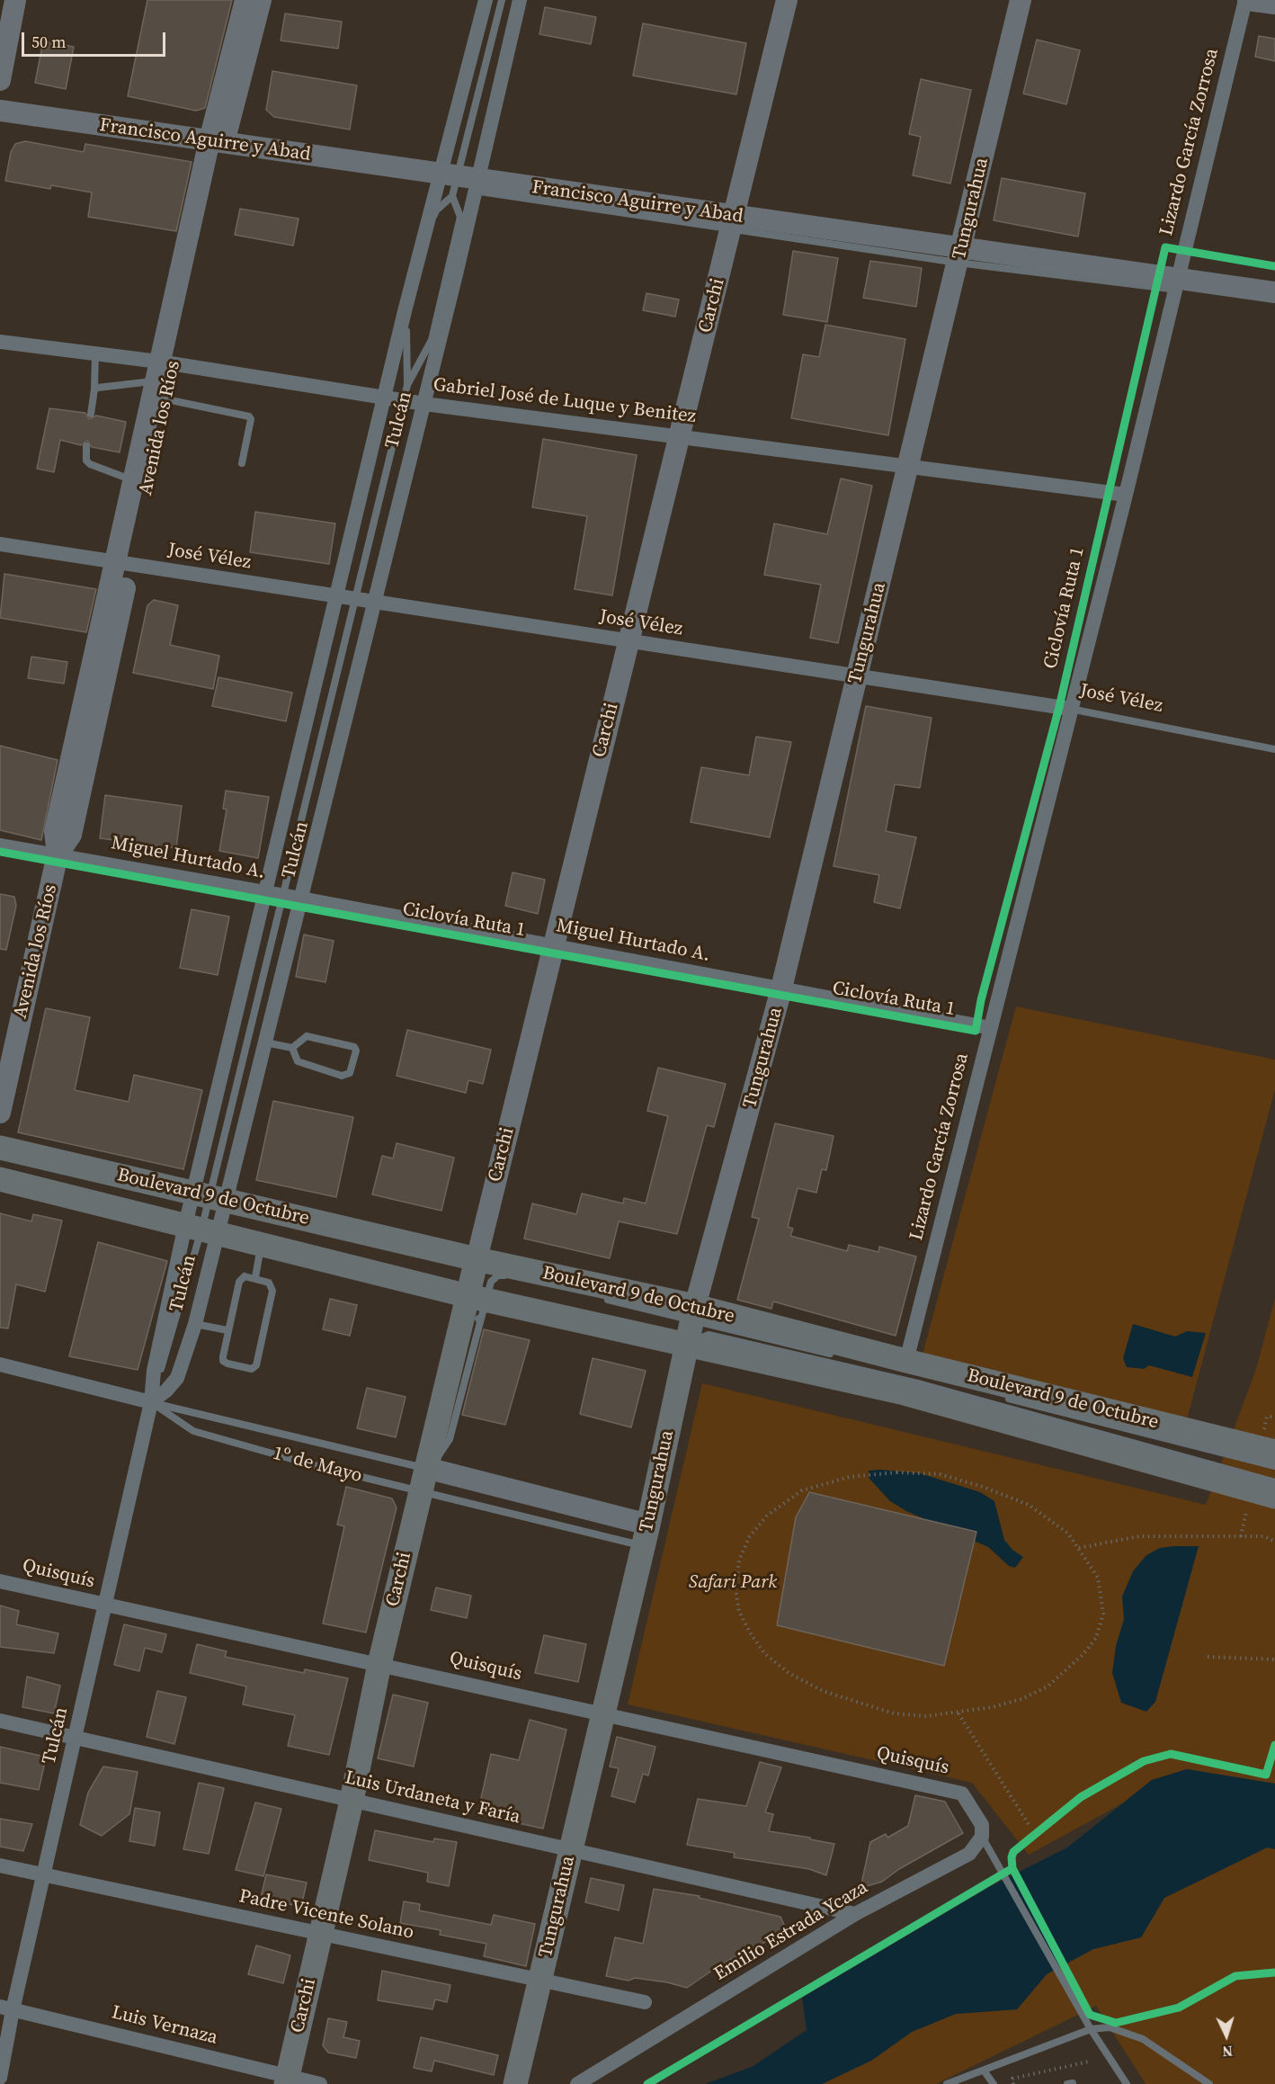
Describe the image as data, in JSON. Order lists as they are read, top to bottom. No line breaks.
{"streets":{"main road":["Francisco Aguirre y Abad","Tungurahua","Carchi","Avenida los Ríos","Boulevard 9 de Octubre"],"street":["Lizardo García Zorrosa","Gabriel José de Luque y Benitez","Tulcán","José Vélez","Miguel Hurtado A.","1º de Mayo","Quisquís","Luis Urdaneta y Faría","Padre Vicente Solano","Emilio Estrada Ycaza","Luis Vernaza"],"cycle path":["Ciclovía Ruta 1"]},"crossings":[["Francisco Aguirre y Abad","Lizardo García Zorrosa"],["Francisco Aguirre y Abad","Tungurahua"],["Francisco Aguirre y Abad","Carchi"],["Francisco Aguirre y Abad","Tulcán"],["Francisco Aguirre y Abad","Avenida los Ríos"],["Lizardo García Zorrosa","Gabriel José de Luque y Benitez"],["Lizardo García Zorrosa","José Vélez"],["Lizardo García Zorrosa","Miguel Hurtado A."],["Lizardo García Zorrosa","Boulevard 9 de Octubre"],["Tungurahua","Gabriel José de Luque y Benitez"],["Tungurahua","José Vélez"],["Tungurahua","Miguel Hurtado A."],["Tungurahua","Boulevard 9 de Octubre"],["Tungurahua","1º de Mayo"],["Tungurahua","Quisquís"],["Tungurahua","Luis Urdaneta y Faría"],["Tungurahua","Padre Vicente Solano"],["Carchi","Gabriel José de Luque y Benitez"],["Carchi","José Vélez"],["Carchi","Miguel Hurtado A."],["Carchi","Boulevard 9 de Octubre"],["Carchi","1º de Mayo"],["Carchi","Quisquís"],["Carchi","Luis Urdaneta y Faría"],["Carchi","Padre Vicente Solano"],["Carchi","Luis Vernaza"],["Gabriel José de Luque y Benitez","Tulcán"],["Gabriel José de Luque y Benitez","Avenida los Ríos"],["Tulcán","José Vélez"],["Tulcán","Miguel Hurtado A."],["Tulcán","Boulevard 9 de Octubre"],["Tulcán","1º de Mayo"],["Tulcán","Quisquís"],["Tulcán","Luis Urdaneta y Faría"],["Tulcán","Padre Vicente Solano"],["Tulcán","Luis Vernaza"],["Avenida los Ríos","José Vélez"],["Avenida los Ríos","Miguel Hurtado A."],["Quisquís","Emilio Estrada Ycaza"],["Luis Urdaneta y Faría","Emilio Estrada Ycaza"]],"parks":["Safari Park"],"scale_bar":"50 m","north":"bottom"}
